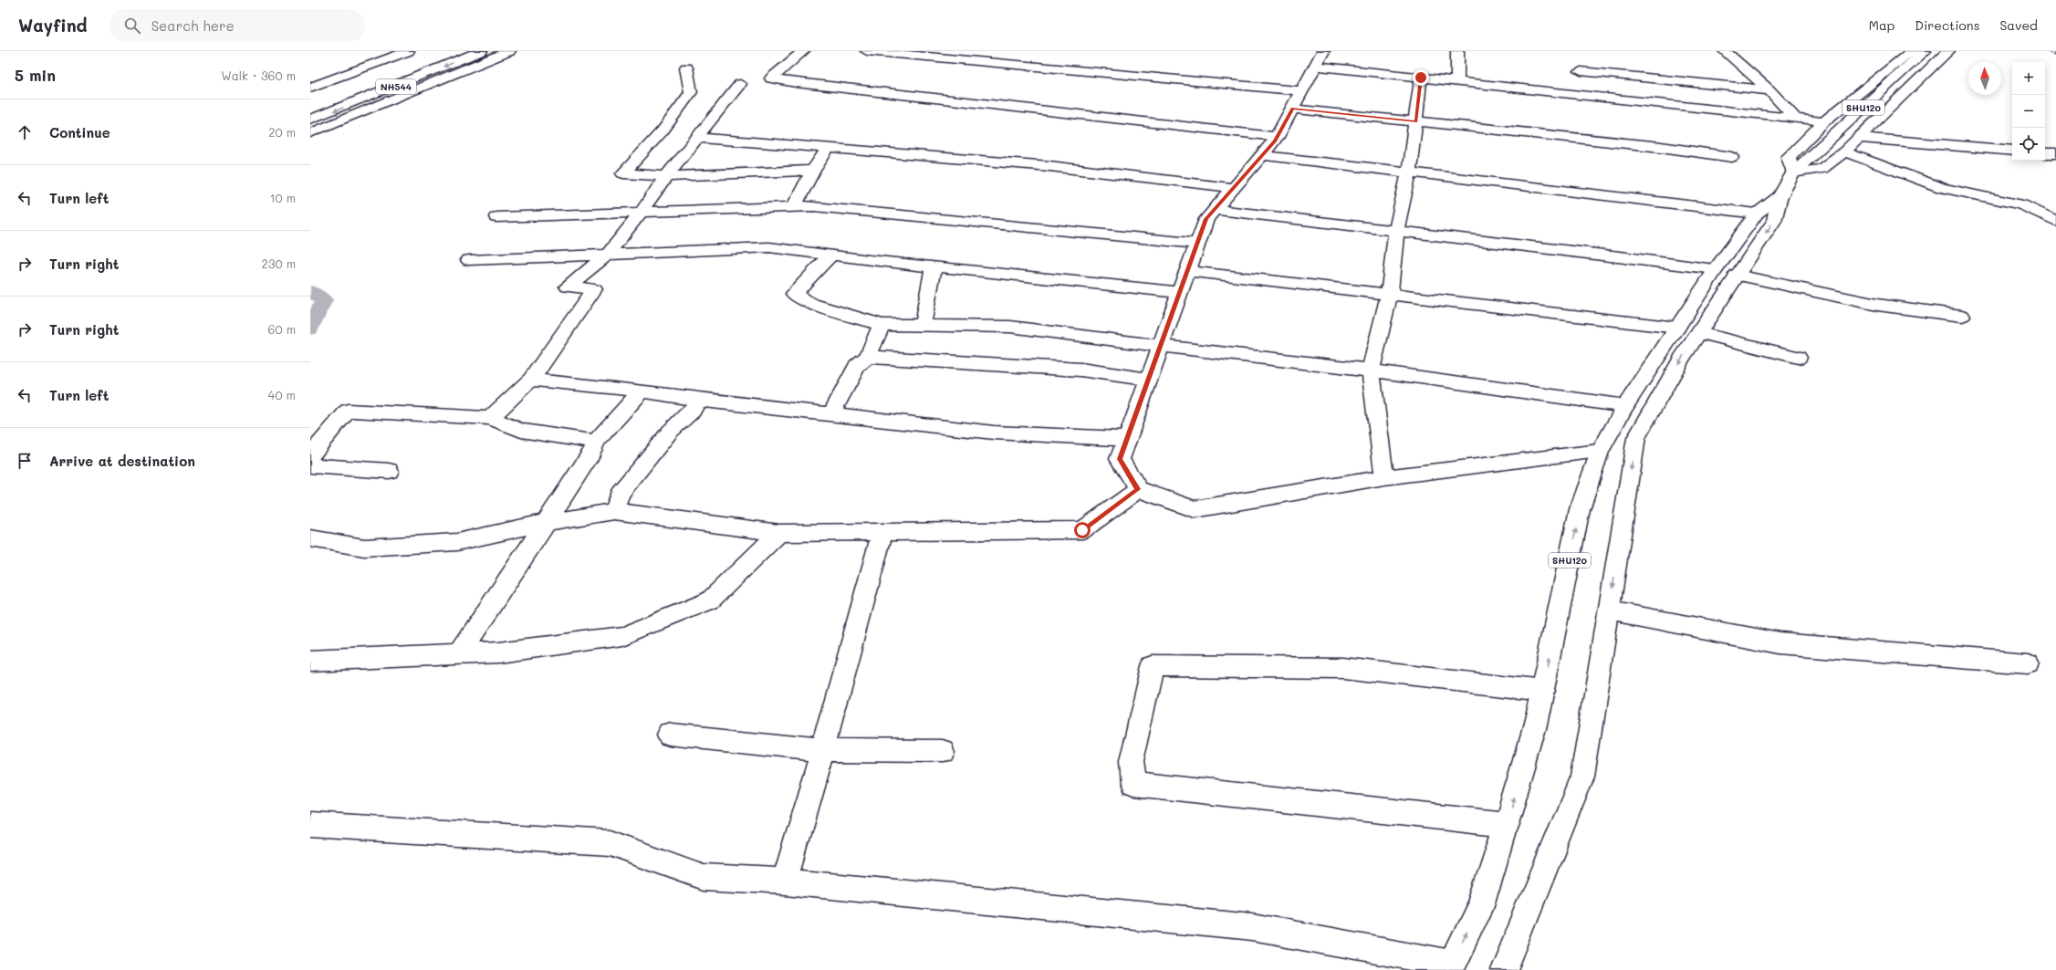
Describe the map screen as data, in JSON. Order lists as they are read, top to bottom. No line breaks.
{"streets":{"main road":["NH544","SHU120"]},"north":"top","page":{"header":"Wayfind","search":"Search here","nav":["Map","Directions","Saved"],"heading":["5 min","Walk · 360 m"],"map_buttons":["+","−"],"list":[["Continue","20 m"],["Turn left","10 m"],["Turn right","230 m"],["Turn right","60 m"],["Turn left","40 m"],"Arrive at destination"]}}
